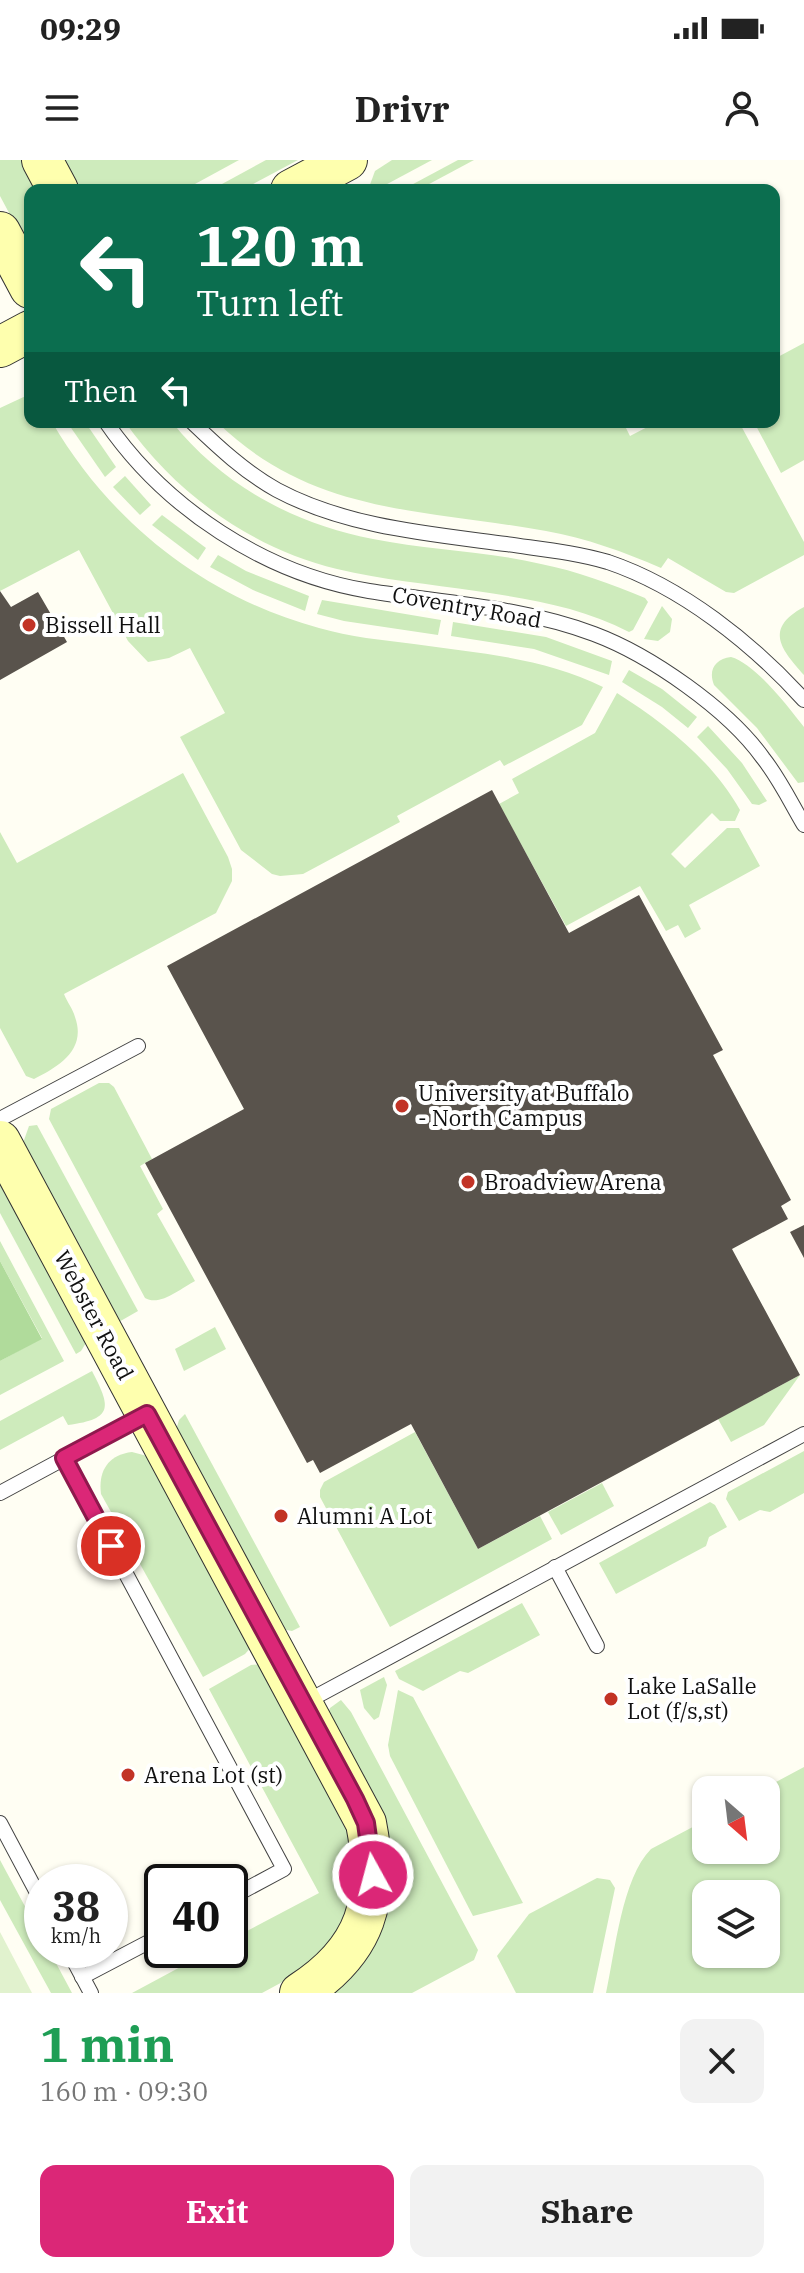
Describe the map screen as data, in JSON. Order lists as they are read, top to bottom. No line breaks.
{"streets":{"street":["Webster Road"],"lane":["Coventry Road"]},"places":["Bissell Hall","University at Buffalo - North Campus","Broadview Arena","Alumni A Lot","Lake LaSalle Lot (f/s,st)","Arena Lot (st)"],"north":"bottom right","page":{"status":"09:29","header":"Drivr","turn":["120 m","Turn left"],"then":"Then","speed":"38 km/h","limit":"40","heading":["1 min","160 m · 09:30"],"buttons":["Exit","Share"]}}
